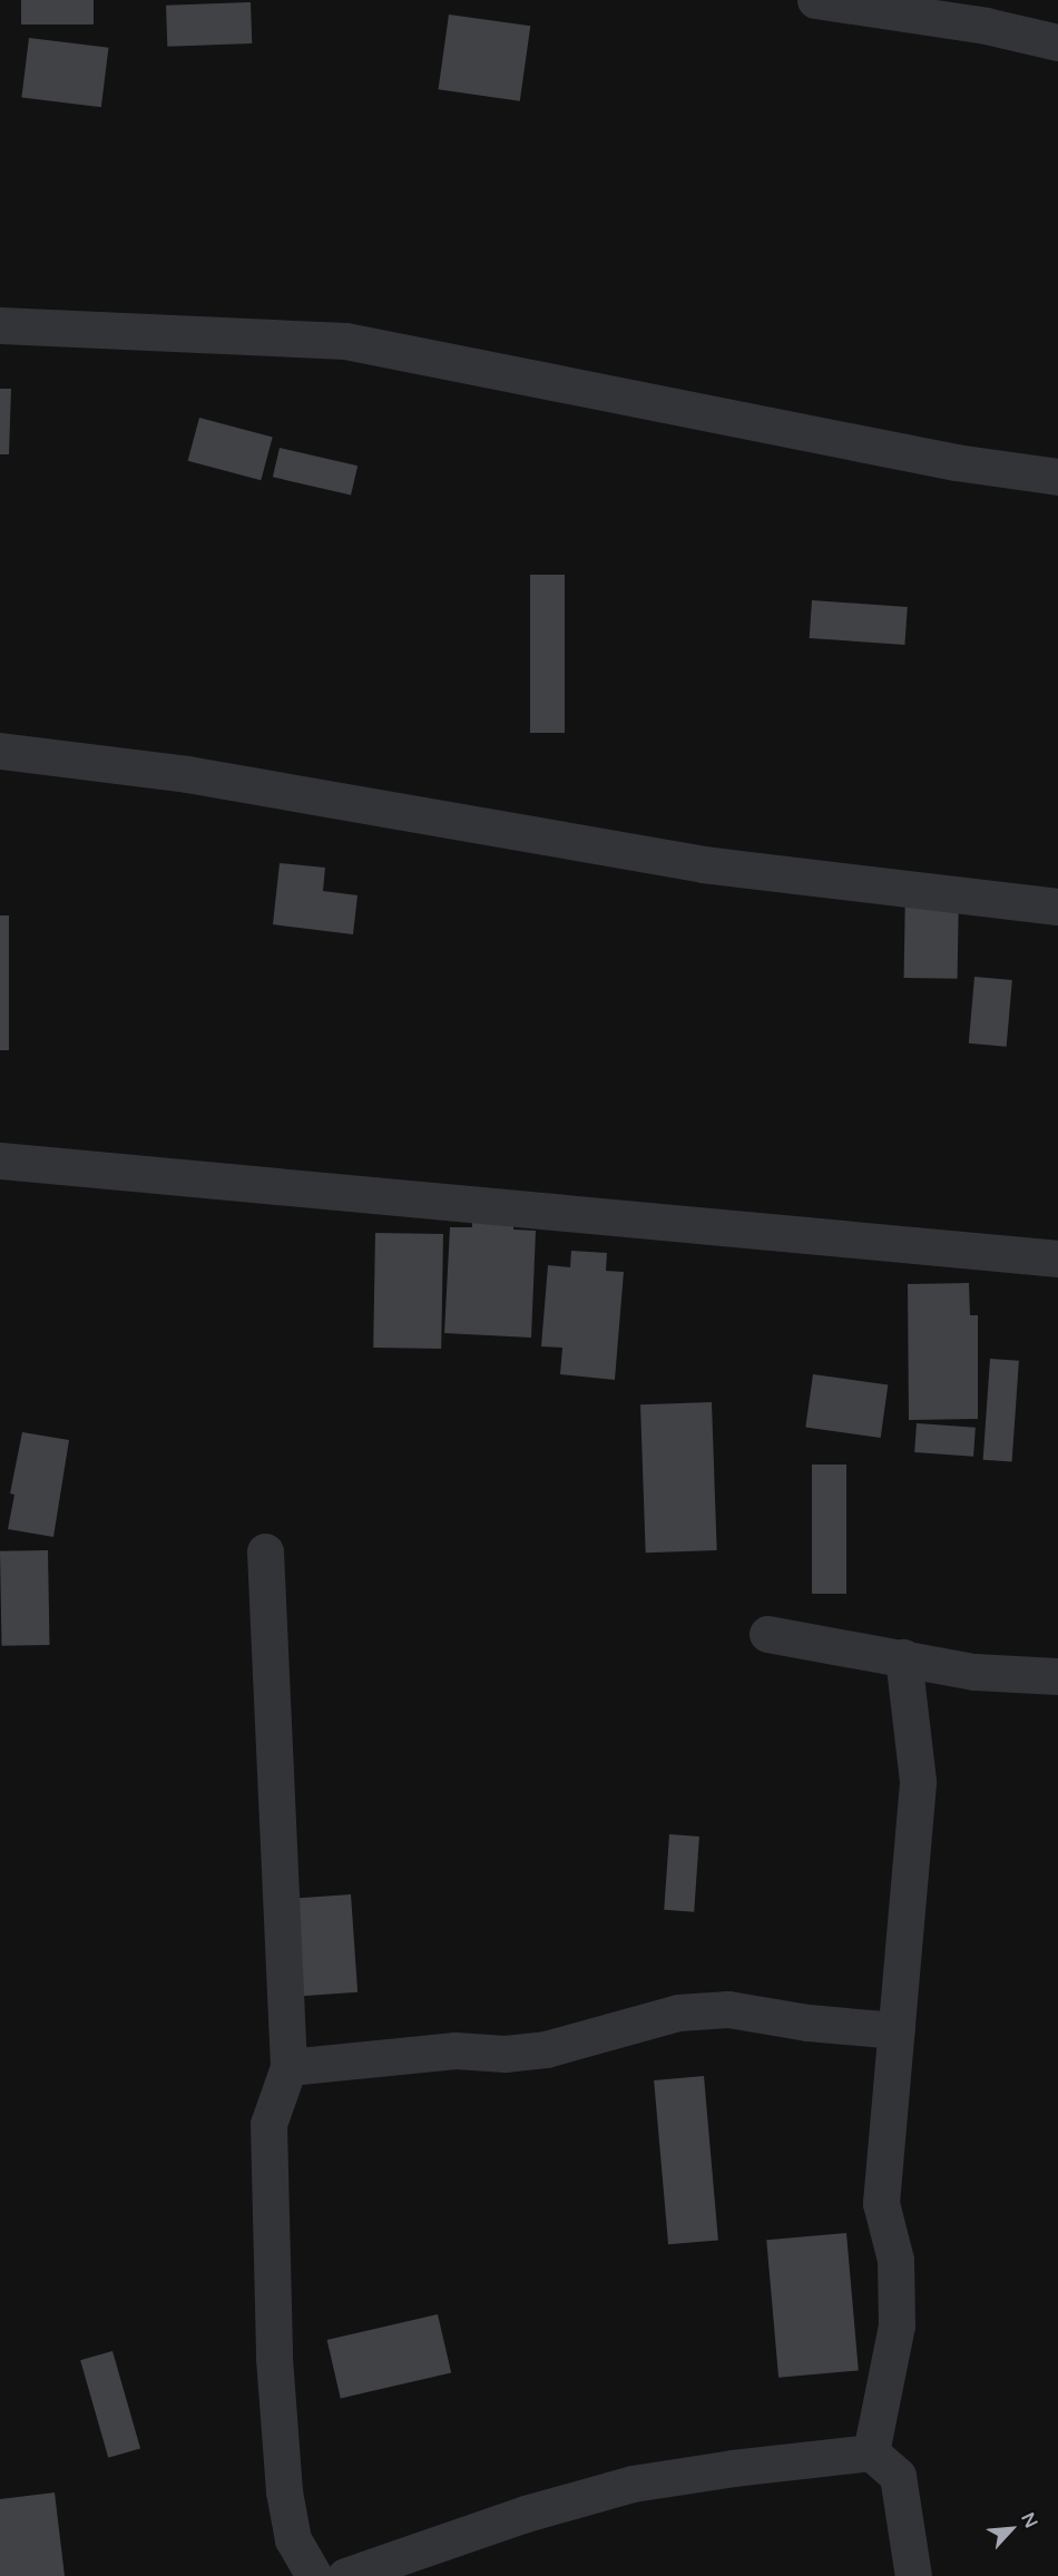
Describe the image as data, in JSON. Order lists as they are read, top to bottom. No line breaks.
{"north":"top right"}
